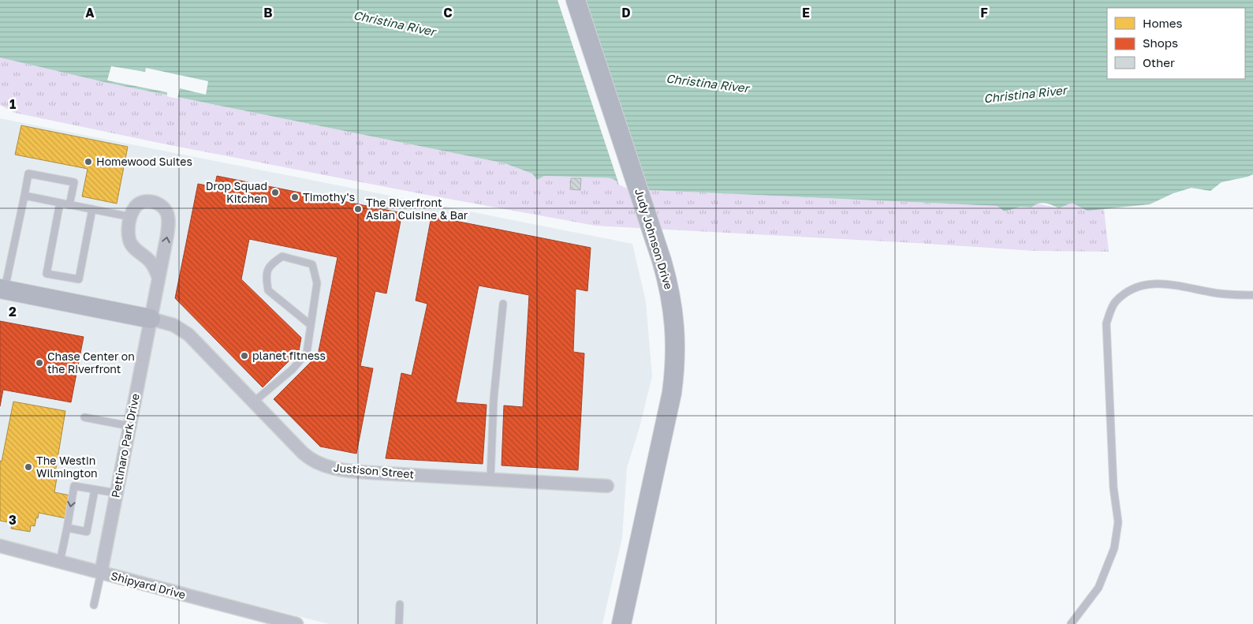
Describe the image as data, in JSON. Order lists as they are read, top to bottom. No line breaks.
{"streets":{"street":["Judy Johnson Drive","Pettinaro Park Drive","Justison Street","Shipyard Drive"]},"crossings":[["Pettinaro Park Drive","Justison Street"],["Pettinaro Park Drive","Shipyard Drive"]],"water":["Christina River"],"places":["Homewood Suites","Drop Squad Kitchen","Timothy's","The Riverfront Asian Cuisine & Bar","planet fitness","Chase Center on the Riverfront","The Westin Wilmington"],"legend":["Homes","Shops","Other"],"grid":{"columns":["A","B","C","D","E","F"],"rows":["1","2","3"]}}
